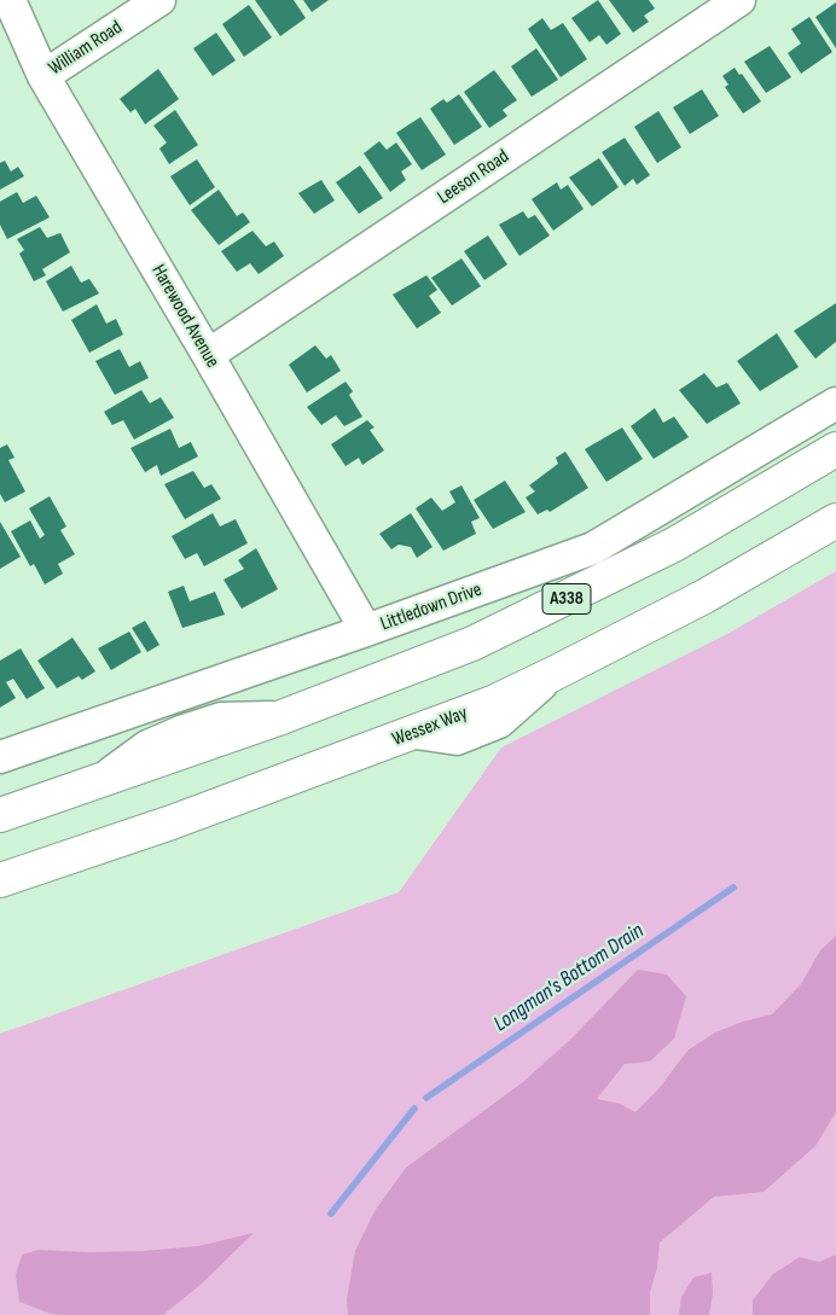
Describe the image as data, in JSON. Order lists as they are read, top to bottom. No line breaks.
{"streets":{"highway":["A338","Wessex Way"],"street":["William Road","Leeson Road","Harewood Avenue","Littledown Drive"]},"crossings":[["William Road","Harewood Avenue"],["Leeson Road","Harewood Avenue"],["Harewood Avenue","Littledown Drive"]],"water":["Longman's Bottom Drain"]}
